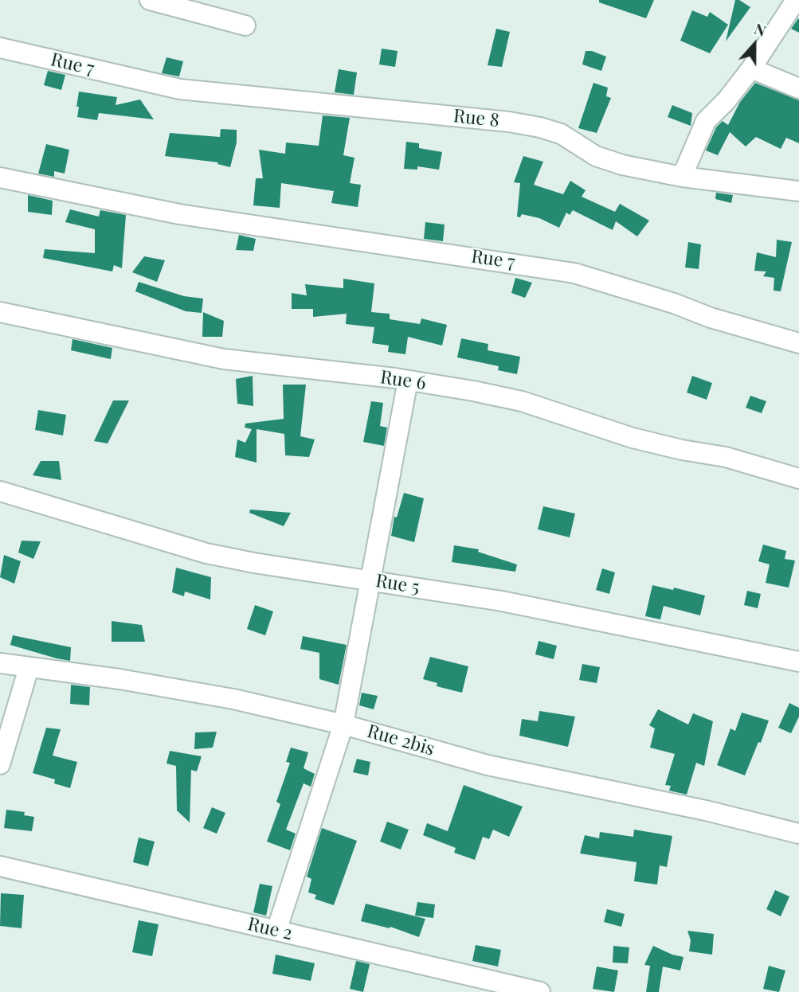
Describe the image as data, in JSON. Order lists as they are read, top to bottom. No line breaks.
{"streets":{"street":["Rue 7","Rue 8","Rue 6","Rue 5","Rue 2bis","Rue 2"]},"crossings":[["Rue 7","Rue 8"]],"north":"top"}
